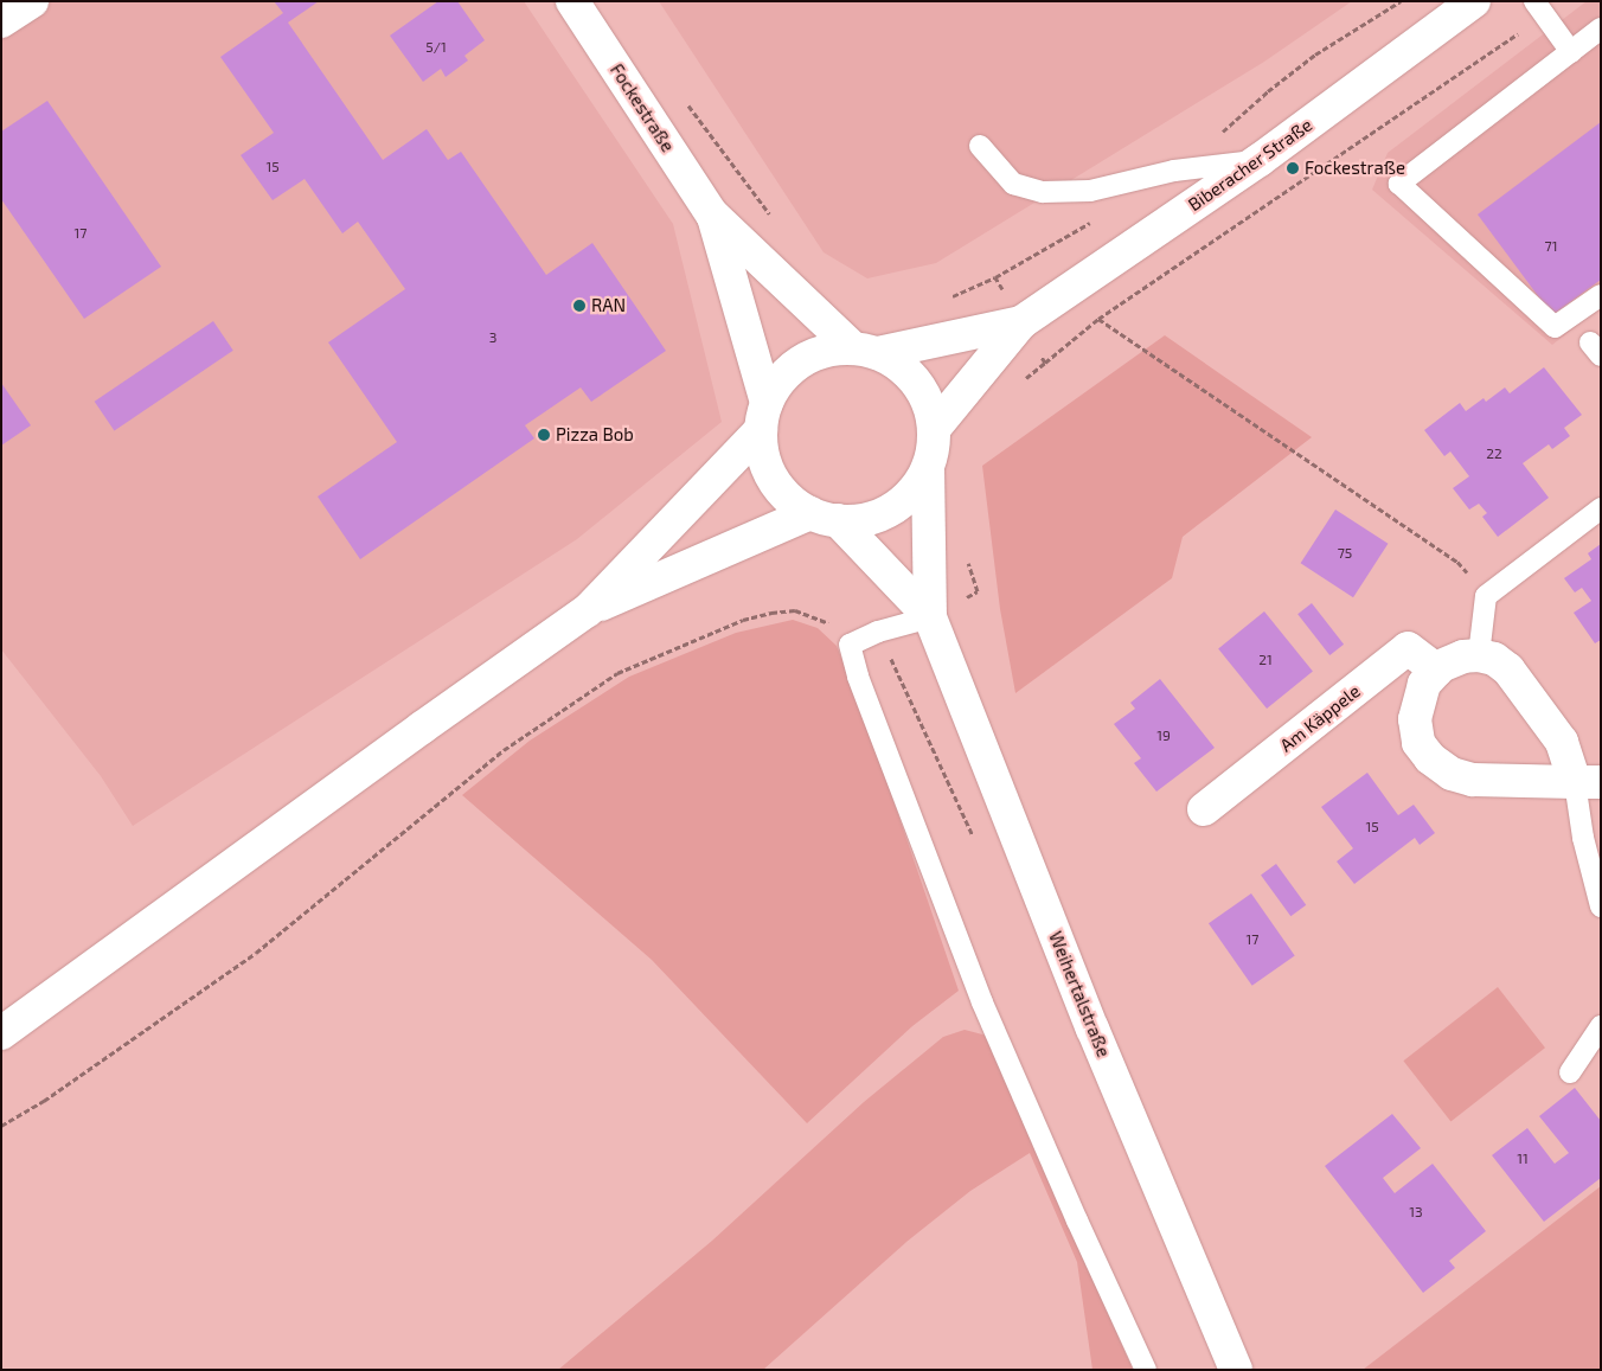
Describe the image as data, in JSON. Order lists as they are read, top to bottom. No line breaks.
{"streets":{"street":["Fockestraße","Biberacher Straße","Am Käppele","Weihertalstraße"]},"crossings":[["Fockestraße","Biberacher Straße"],["Fockestraße","Weihertalstraße"],["Biberacher Straße","Weihertalstraße"]],"places":["Fockestraße","RAN","Pizza Bob"],"house_numbers":["5/1","15","17","71","3","22","75","21","19","15","17","11","13"]}
